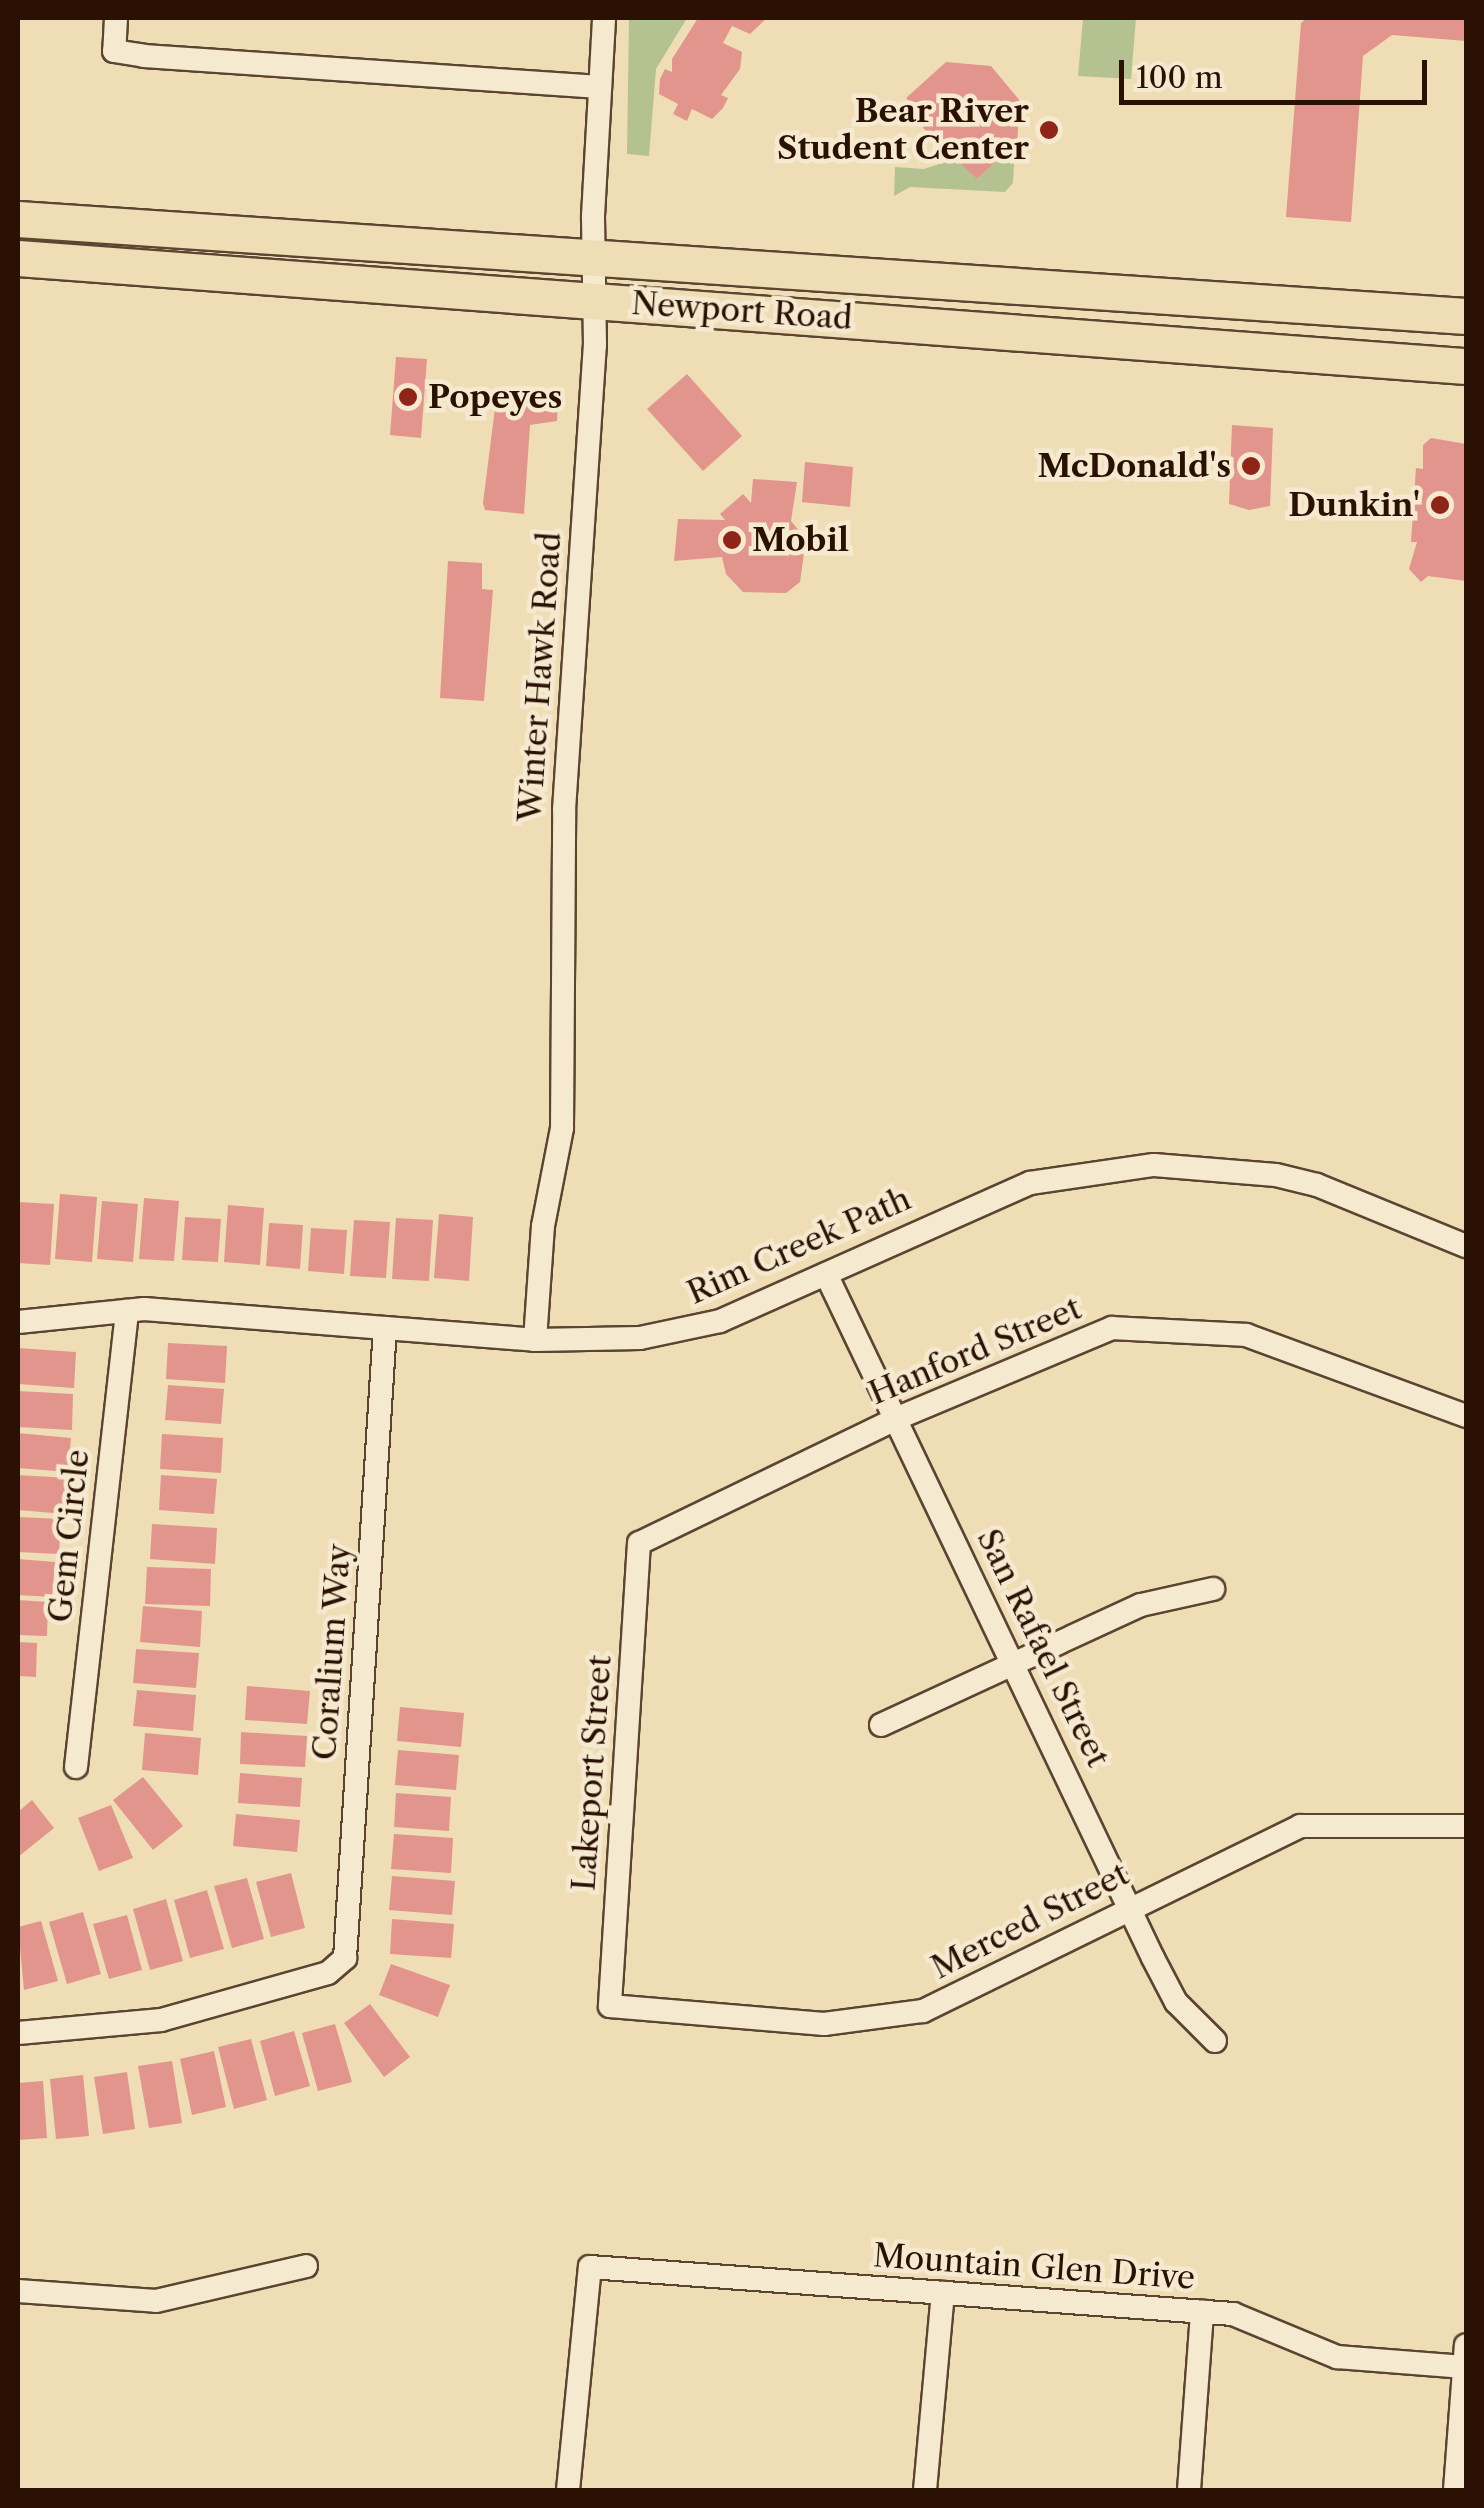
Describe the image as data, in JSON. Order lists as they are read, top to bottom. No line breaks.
{"streets":{"main road":["Newport Road"],"street":["Winter Hawk Road","Rim Creek Path","Hanford Street","Gem Circle","San Rafael Street","Coralium Way","Lakeport Street","Merced Street","Mountain Glen Drive"]},"crossings":[["Newport Road","Winter Hawk Road"],["Winter Hawk Road","Rim Creek Path"],["Rim Creek Path","Gem Circle"],["Rim Creek Path","San Rafael Street"],["Rim Creek Path","Coralium Way"],["Hanford Street","San Rafael Street"],["Hanford Street","Lakeport Street"],["San Rafael Street","Merced Street"],["Lakeport Street","Merced Street"]],"places":["Bear River Student Center","Popeyes","McDonald's","Dunkin'","Mobil"],"scale_bar":"100 m"}
